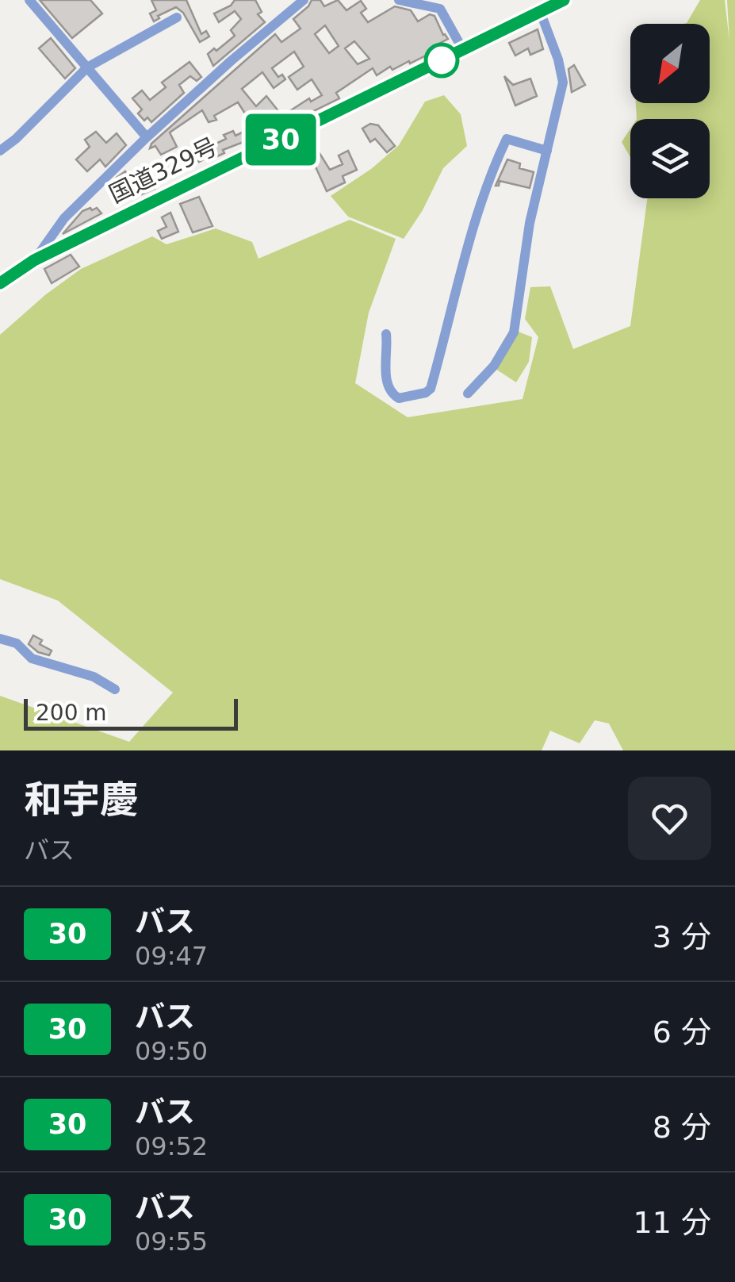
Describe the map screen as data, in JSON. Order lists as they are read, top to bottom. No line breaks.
{"streets":{"highway":["国道329号"]},"lines":["bus line 30"],"scale_bar":"200 m","north":"bottom left","page":{"on_map":"30","scale":"200 m","heading":["和宇慶","バス"],"list":[{"mark":"30","name":"バス","note":"09:47","value":"3 分"},{"mark":"30","name":"バス","note":"09:50","value":"6 分"},{"mark":"30","name":"バス","note":"09:52","value":"8 分"},{"mark":"30","name":"バス","note":"09:55","value":"11 分"}]}}
